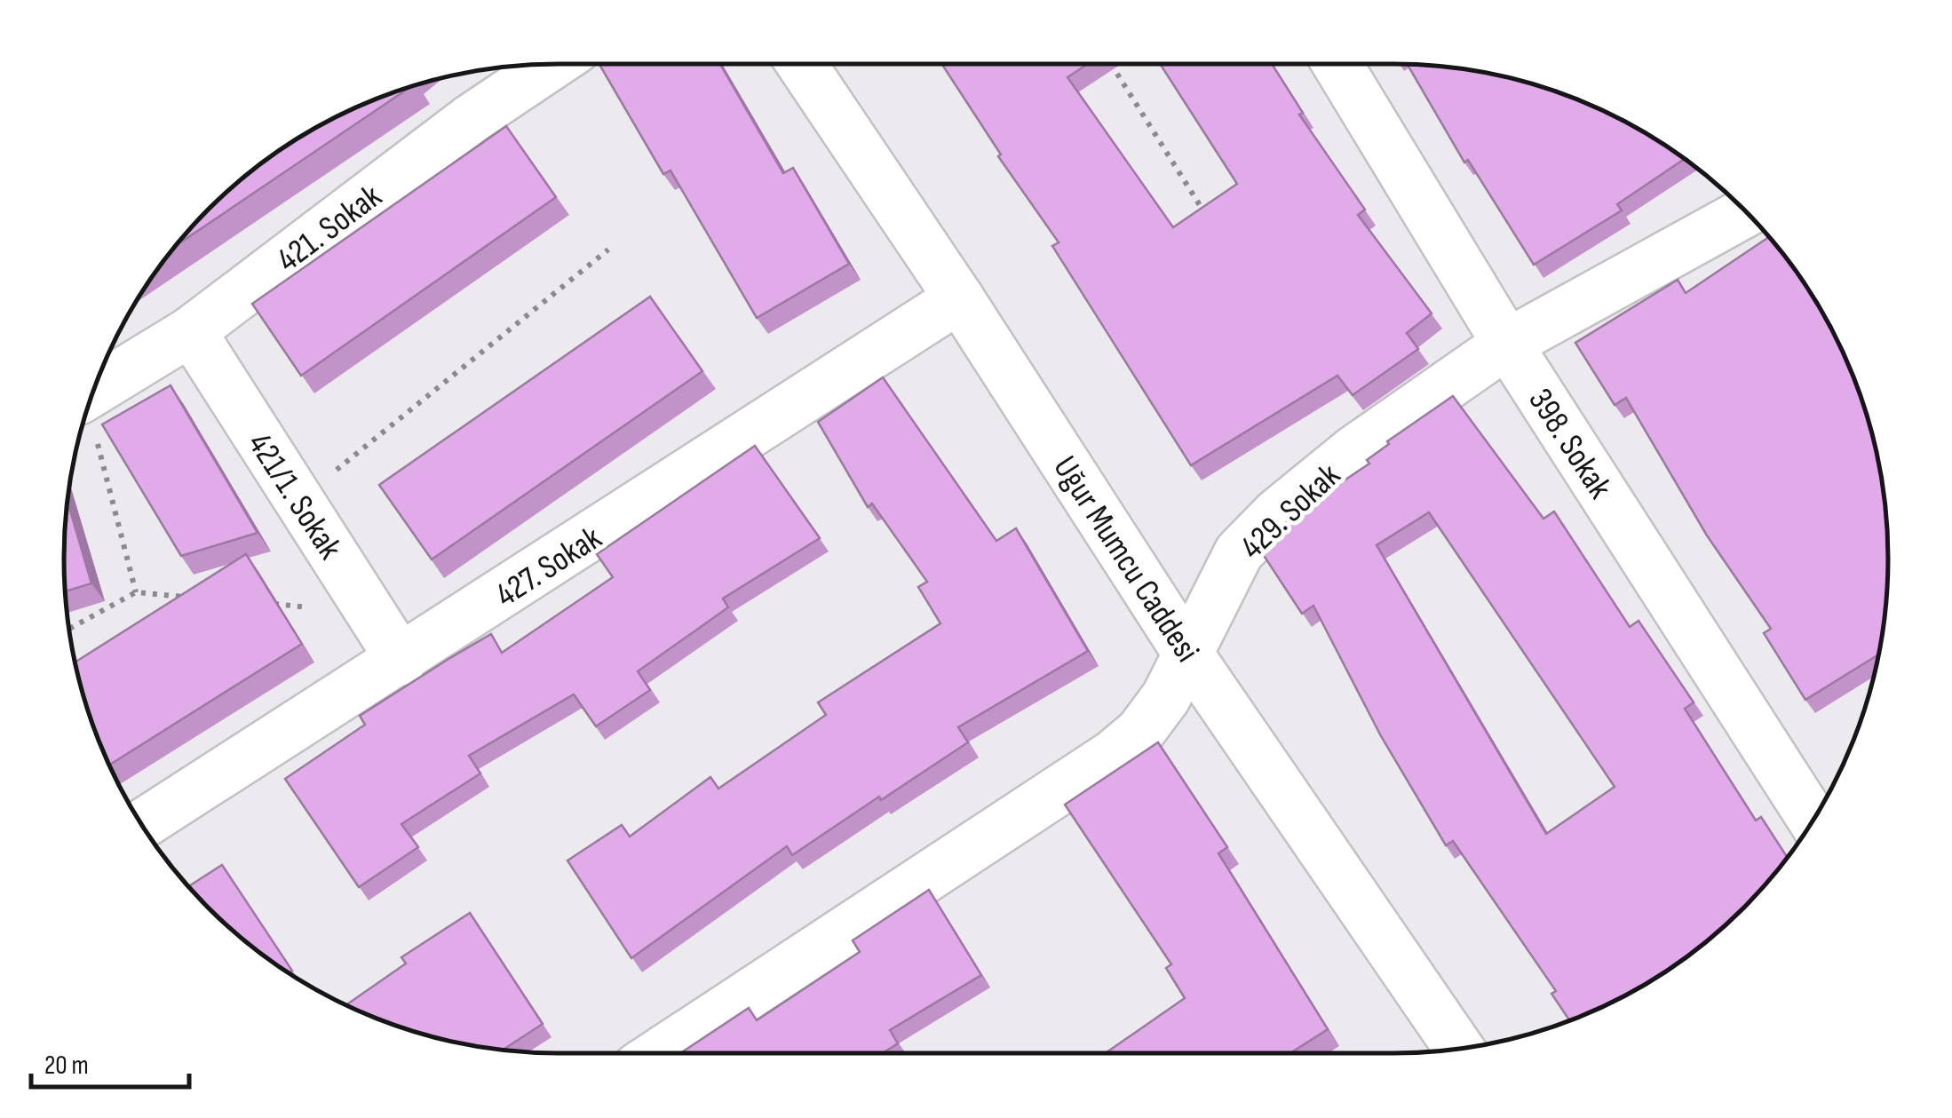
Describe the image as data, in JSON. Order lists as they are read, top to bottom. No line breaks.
{"streets":{"street":["421. Sokak","398. Sokak","421/1. Sokak","429. Sokak","Uğur Mumcu Caddesi","427. Sokak"]},"crossings":[["421. Sokak","421/1. Sokak"],["398. Sokak","429. Sokak"],["421/1. Sokak","427. Sokak"],["429. Sokak","Uğur Mumcu Caddesi"],["Uğur Mumcu Caddesi","427. Sokak"]],"scale_bar":"20 m"}
